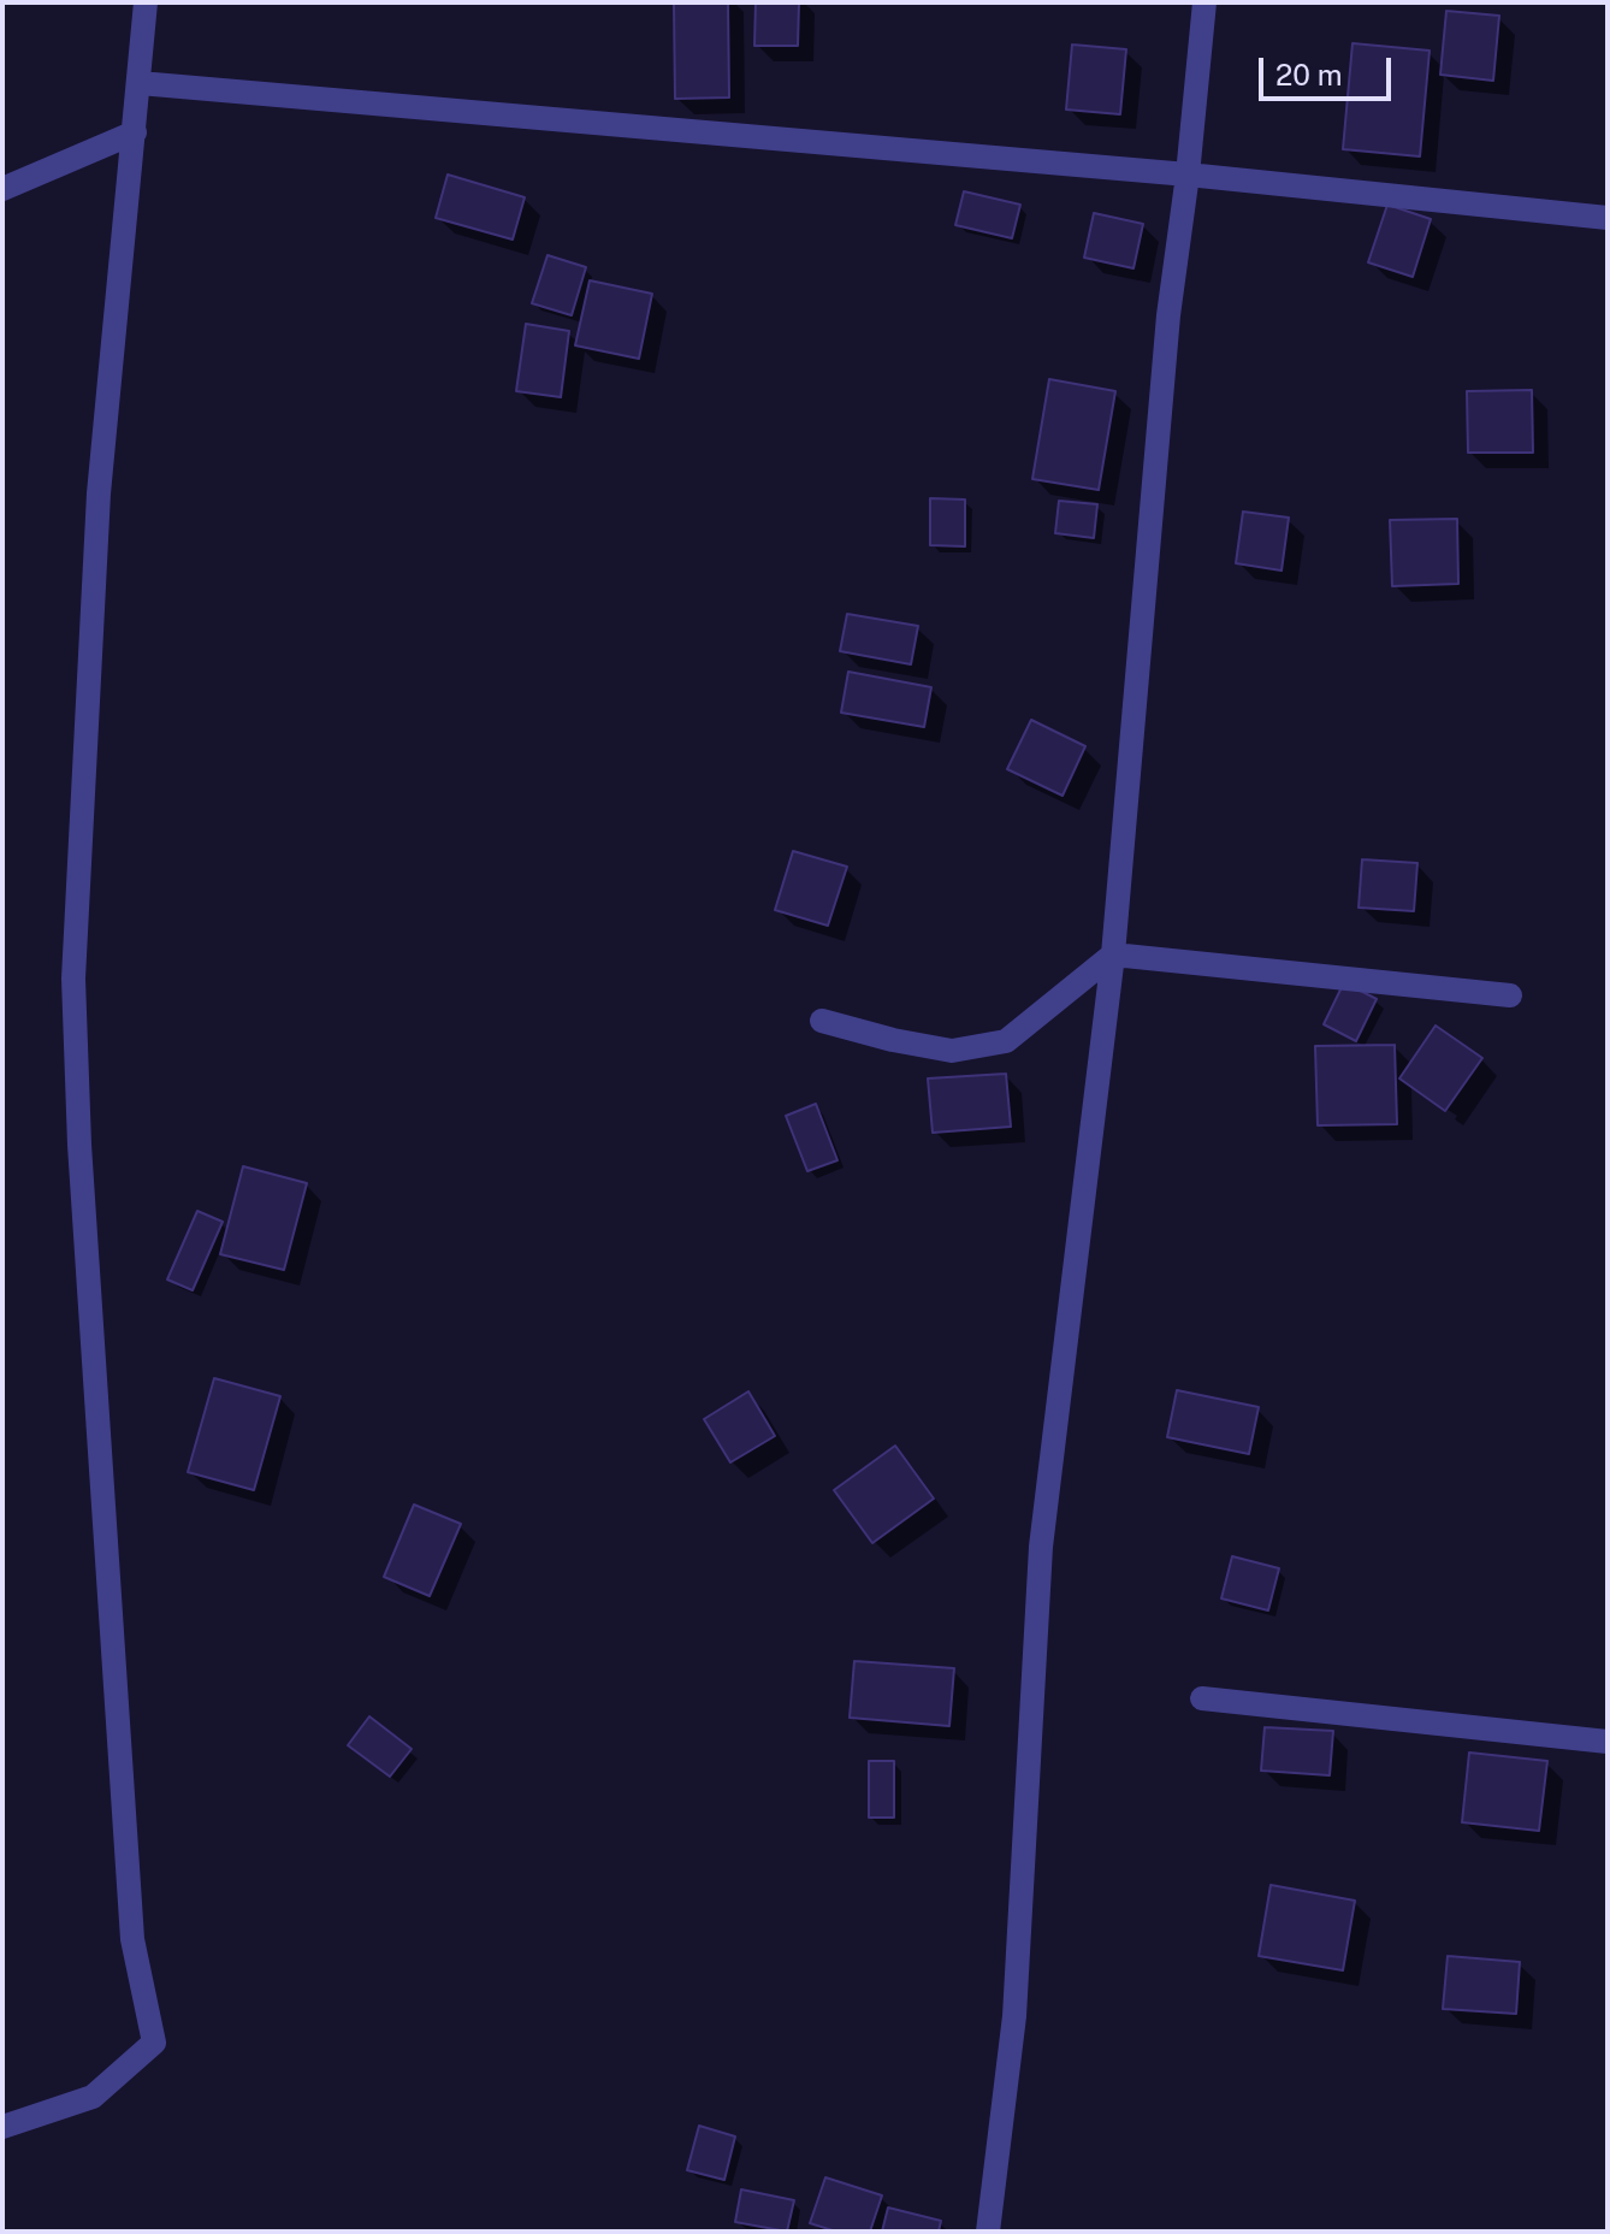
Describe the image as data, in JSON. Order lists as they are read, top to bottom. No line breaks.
{"scale_bar":"20 m"}
